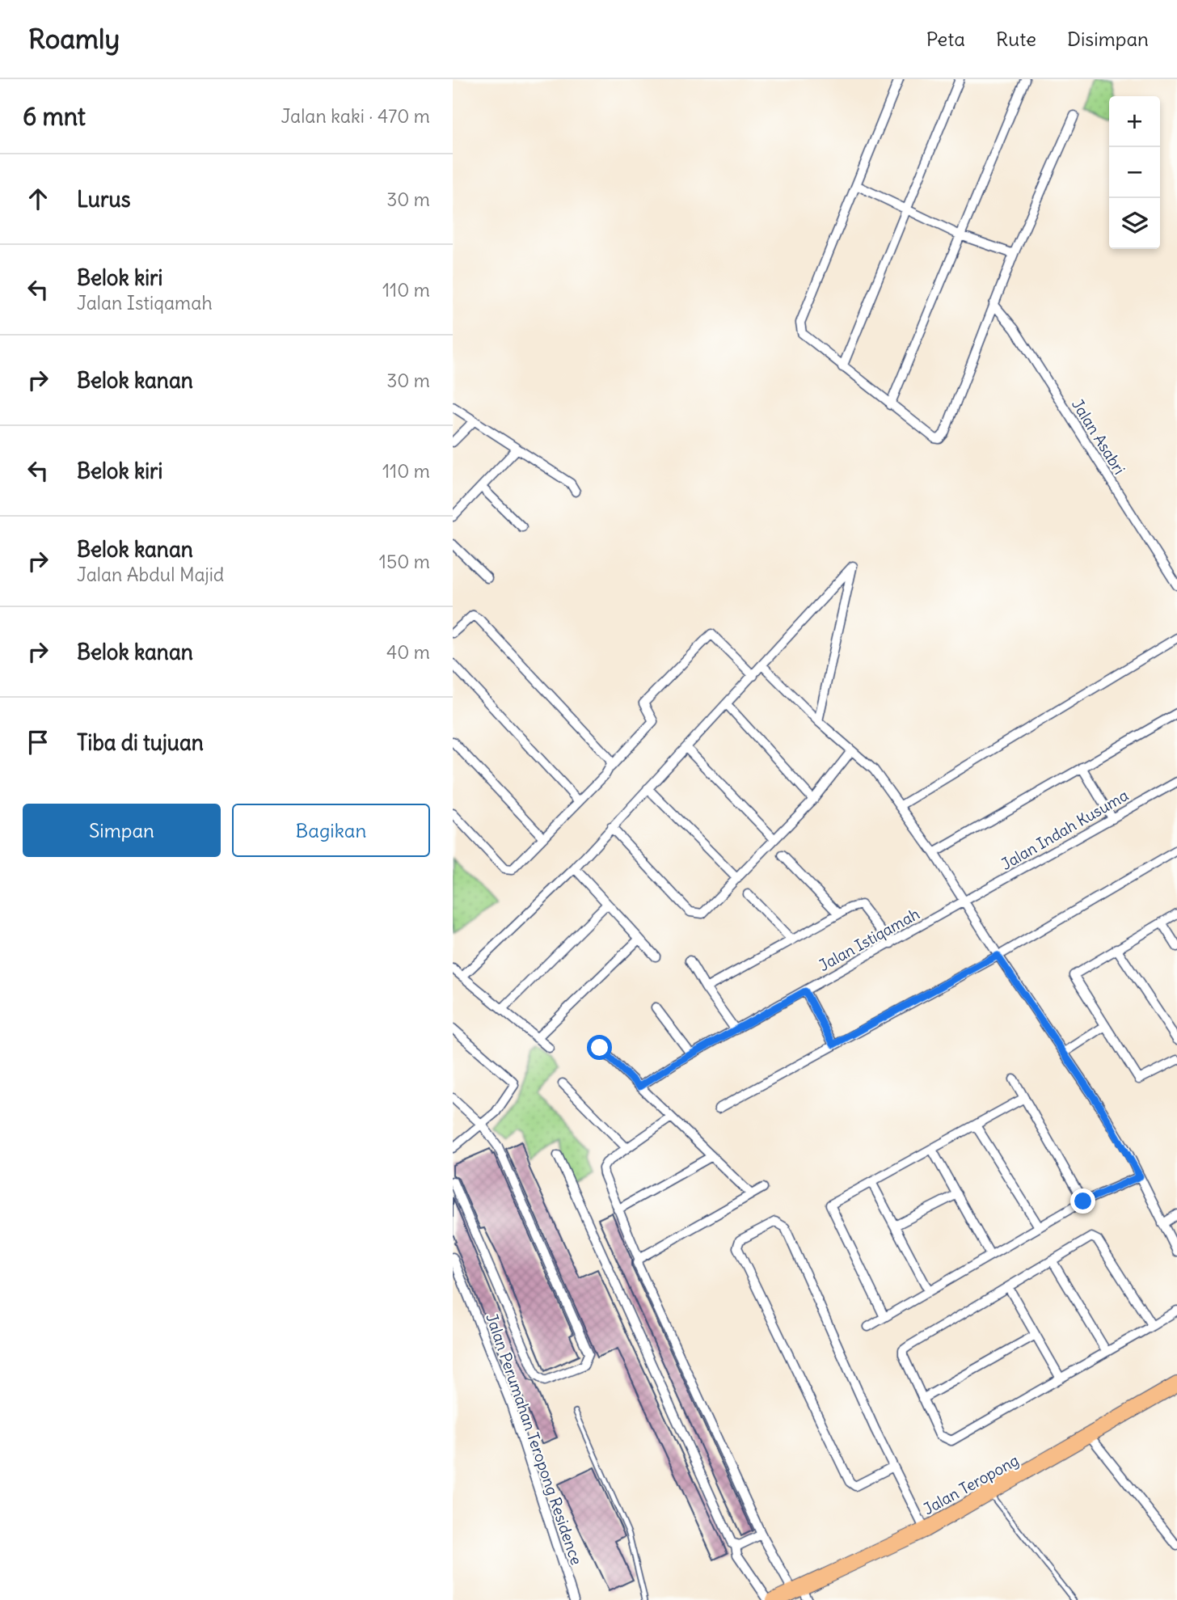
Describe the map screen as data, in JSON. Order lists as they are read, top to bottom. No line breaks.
{"streets":{"main road":["Jalan Teropong"],"street":["Jalan Asabri","Jalan Indah Kusuma","Jalan Istiqamah","Jalan Perumahan Teropong Residence"]},"crossings":[["Jalan Indah Kusuma","Jalan Istiqamah"]],"page":{"header":"Roamly","nav":["Peta","Rute","Disimpan"],"heading":["6 mnt","Jalan kaki · 470 m"],"map_buttons":["+","−"],"list":[["Lurus","30 m"],["Belok kiri","Jalan Istiqamah","110 m"],["Belok kanan","30 m"],["Belok kiri","110 m"],["Belok kanan","Jalan Abdul Majid","150 m"],["Belok kanan","40 m"],"Tiba di tujuan"],"buttons":["Simpan","Bagikan"]}}
